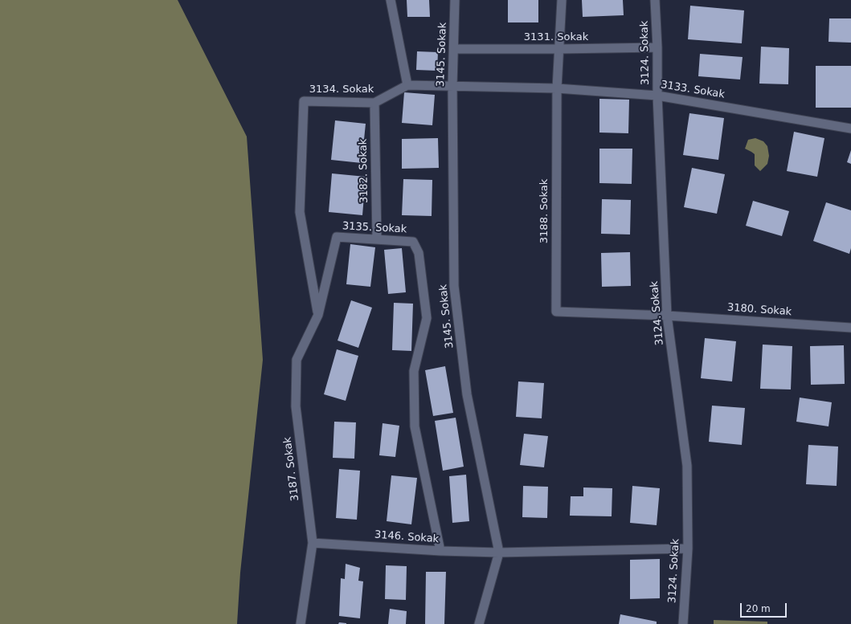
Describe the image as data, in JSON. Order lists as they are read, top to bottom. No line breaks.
{"streets":{"street":["3131. Sokak","3124. Sokak","3145. Sokak","3134. Sokak","3133. Sokak","3182. Sokak","3188. Sokak","3135. Sokak","3180. Sokak","3187. Sokak","3146. Sokak"]},"crossings":[["3131. Sokak","3124. Sokak"],["3131. Sokak","3145. Sokak"],["3131. Sokak","3188. Sokak"],["3124. Sokak","3133. Sokak"],["3124. Sokak","3188. Sokak"],["3124. Sokak","3180. Sokak"],["3124. Sokak","3146. Sokak"],["3145. Sokak","3134. Sokak"],["3145. Sokak","3133. Sokak"],["3145. Sokak","3146. Sokak"],["3134. Sokak","3133. Sokak"],["3134. Sokak","3182. Sokak"],["3134. Sokak","3135. Sokak"],["3134. Sokak","3187. Sokak"],["3133. Sokak","3188. Sokak"],["3182. Sokak","3135. Sokak"],["3188. Sokak","3180. Sokak"],["3135. Sokak","3187. Sokak"],["3135. Sokak","3146. Sokak"],["3187. Sokak","3146. Sokak"]],"scale_bar":"20 m"}
